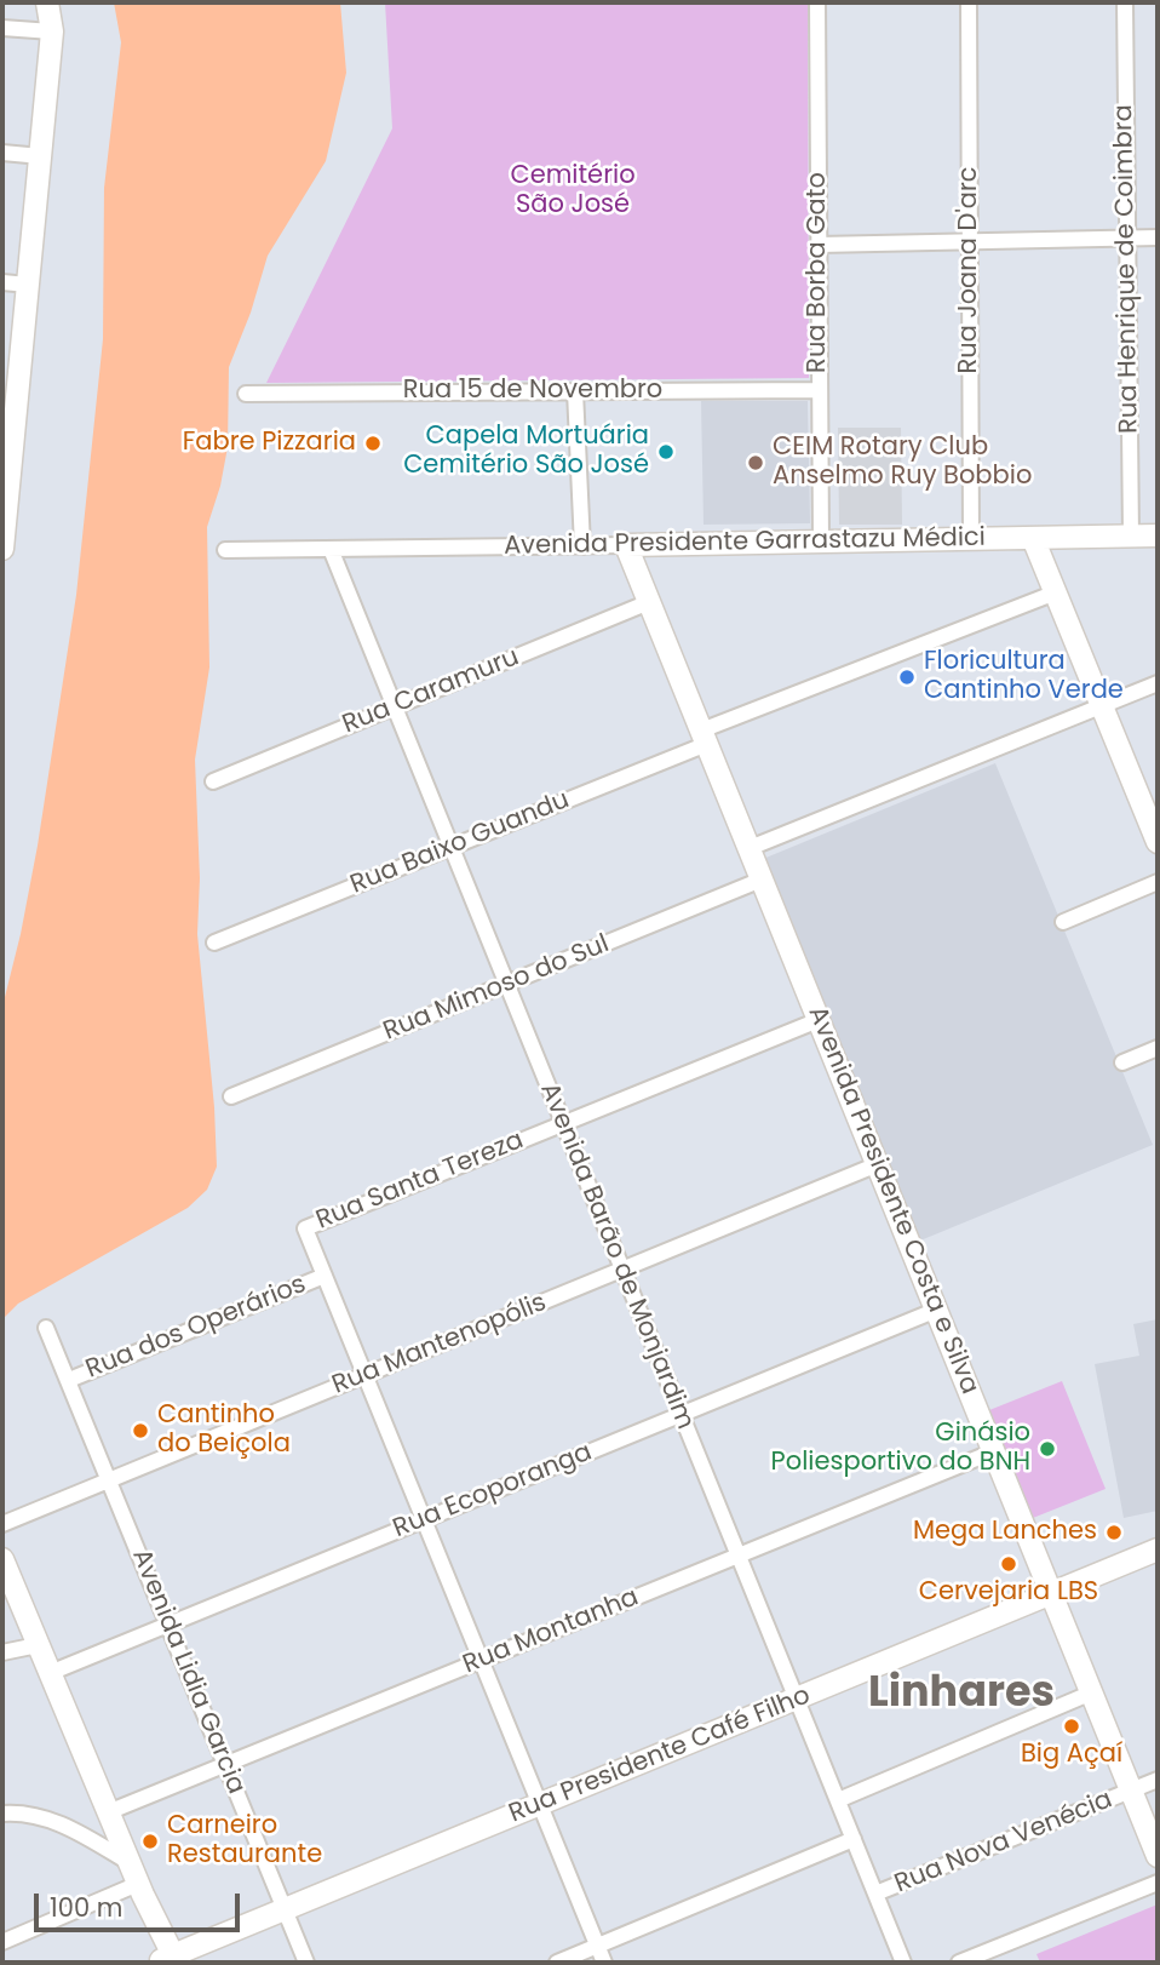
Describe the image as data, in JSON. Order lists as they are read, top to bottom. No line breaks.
{"streets":{"main road":["Avenida Presidente Garrastazu Médici","Avenida Presidente Costa e Silva","Rua Presidente Café Filho"],"street":["Rua Henrique de Coimbra","Rua Joana D'arc","Rua Borba Gato","Rua 15 de Novembro","Rua Caramuru","Rua Baixo Guandu","Rua Mimoso do Sul","Rua Santa Tereza","Avenida Barão de Monjardim","Rua dos Operários","Rua Mantenopólis","Rua Ecoporanga","Rua Montanha","Avenida Lidia Garcia","Rua Nova Venécia"]},"crossings":[["Rua Henrique de Coimbra","Avenida Presidente Garrastazu Médici"],["Rua Joana D'arc","Avenida Presidente Garrastazu Médici"],["Rua Borba Gato","Rua 15 de Novembro"],["Rua Borba Gato","Avenida Presidente Garrastazu Médici"],["Avenida Presidente Garrastazu Médici","Avenida Presidente Costa e Silva"],["Avenida Presidente Garrastazu Médici","Avenida Barão de Monjardim"],["Rua Caramuru","Avenida Presidente Costa e Silva"],["Rua Caramuru","Avenida Barão de Monjardim"],["Rua Baixo Guandu","Avenida Presidente Costa e Silva"],["Rua Baixo Guandu","Avenida Barão de Monjardim"],["Rua Mimoso do Sul","Avenida Presidente Costa e Silva"],["Rua Mimoso do Sul","Avenida Barão de Monjardim"],["Rua Santa Tereza","Avenida Presidente Costa e Silva"],["Rua Santa Tereza","Avenida Barão de Monjardim"],["Rua Santa Tereza","Rua dos Operários"],["Avenida Presidente Costa e Silva","Rua Mantenopólis"],["Avenida Presidente Costa e Silva","Rua Ecoporanga"],["Avenida Presidente Costa e Silva","Rua Montanha"],["Avenida Presidente Costa e Silva","Rua Presidente Café Filho"],["Avenida Presidente Costa e Silva","Rua Nova Venécia"],["Avenida Barão de Monjardim","Rua Mantenopólis"],["Avenida Barão de Monjardim","Rua Ecoporanga"],["Avenida Barão de Monjardim","Rua Montanha"],["Avenida Barão de Monjardim","Rua Presidente Café Filho"],["Avenida Barão de Monjardim","Rua Nova Venécia"],["Rua dos Operários","Avenida Lidia Garcia"],["Rua Mantenopólis","Avenida Lidia Garcia"],["Rua Ecoporanga","Avenida Lidia Garcia"],["Rua Montanha","Avenida Lidia Garcia"],["Avenida Lidia Garcia","Rua Presidente Café Filho"]],"districts":["Linhares"],"parks":["Cemitério São José"],"places":["Fabre Pizzaria","Capela Mortuária Cemitério São José","CEIM Rotary Club Anselmo Ruy Bobbio","Floricultura Cantinho Verde","Cantinho do Beiçola","Ginásio Poliesportivo do BNH","Mega Lanches","Cervejaria LBS","Big Açaí","Carneiro Restaurante"],"scale_bar":"100 m"}
